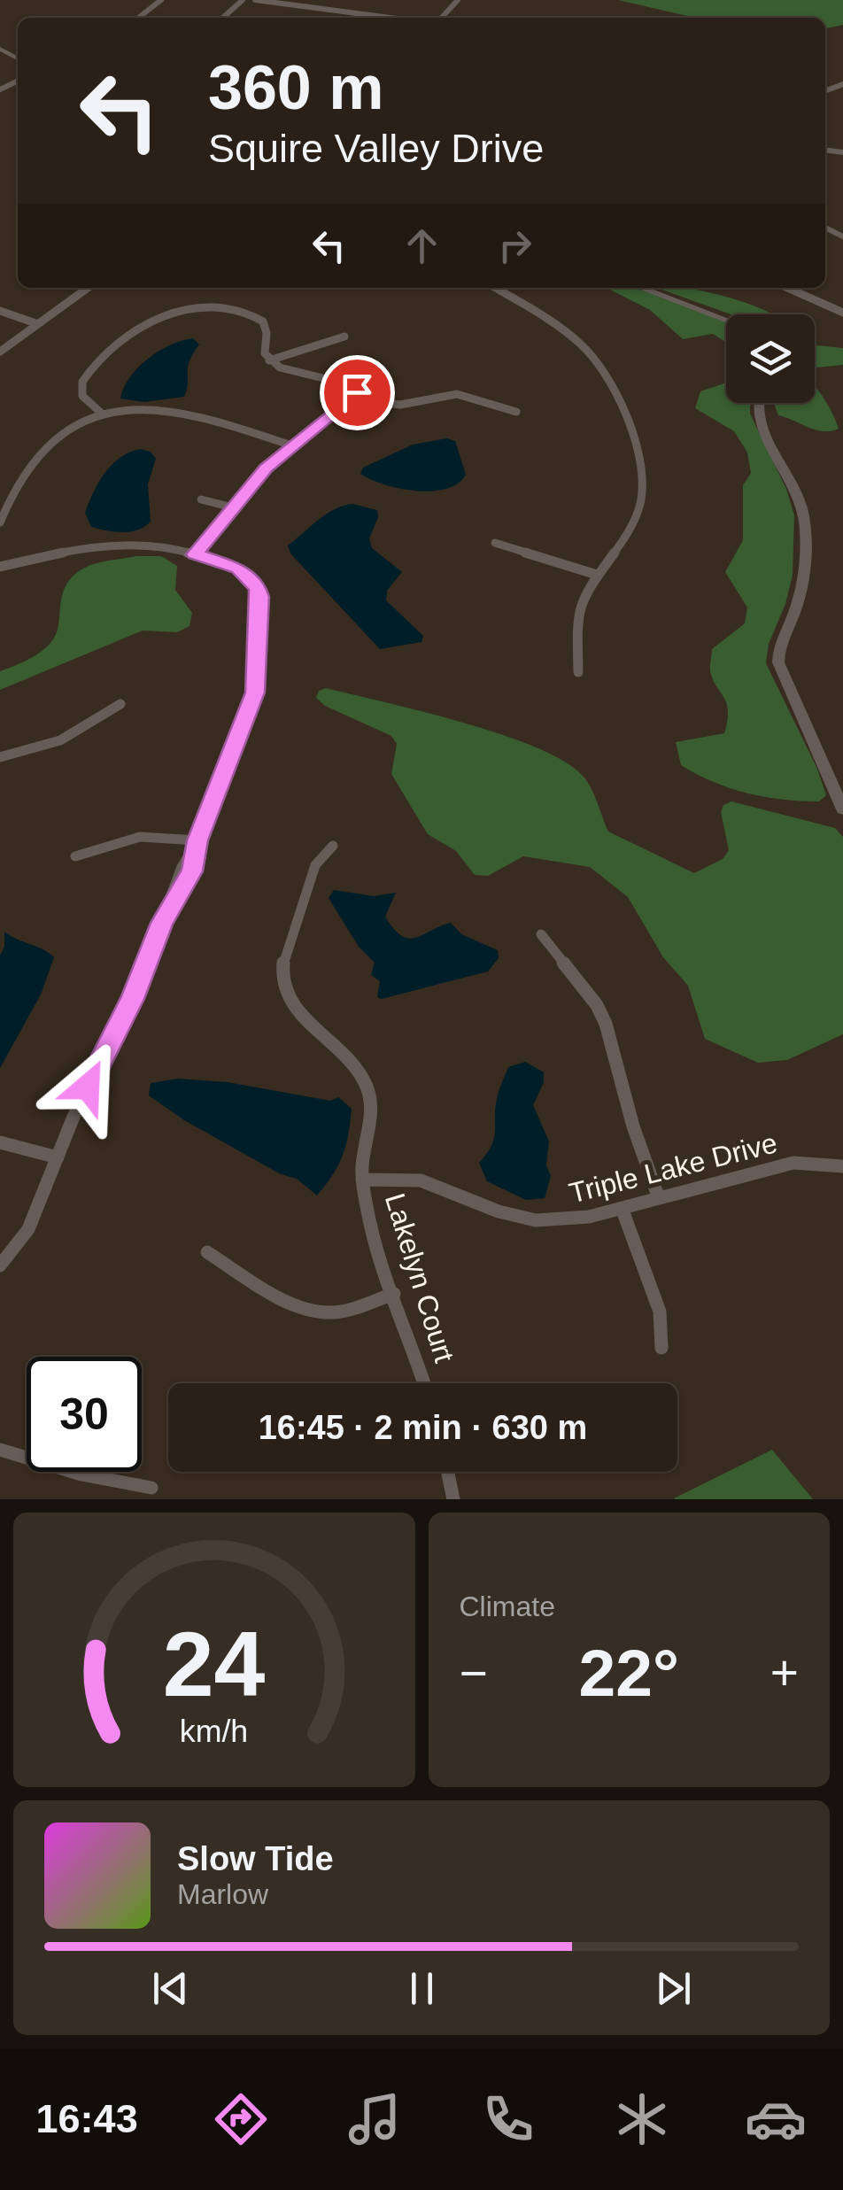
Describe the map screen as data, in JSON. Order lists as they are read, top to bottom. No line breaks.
{"streets":{"street":["Triple Lake Drive","Lakelyn Court"]},"crossings":[["Triple Lake Drive","Lakelyn Court"]],"page":{"turn":["360 m","Squire Valley Drive"],"limit":"30","trip":"16:45 · 2 min · 630 m","tile":"Climate","heat":["−","22°","+"],"song":["Slow Tide","Marlow"],"tabs":"16:43","gauge":["24","km/h"]}}
